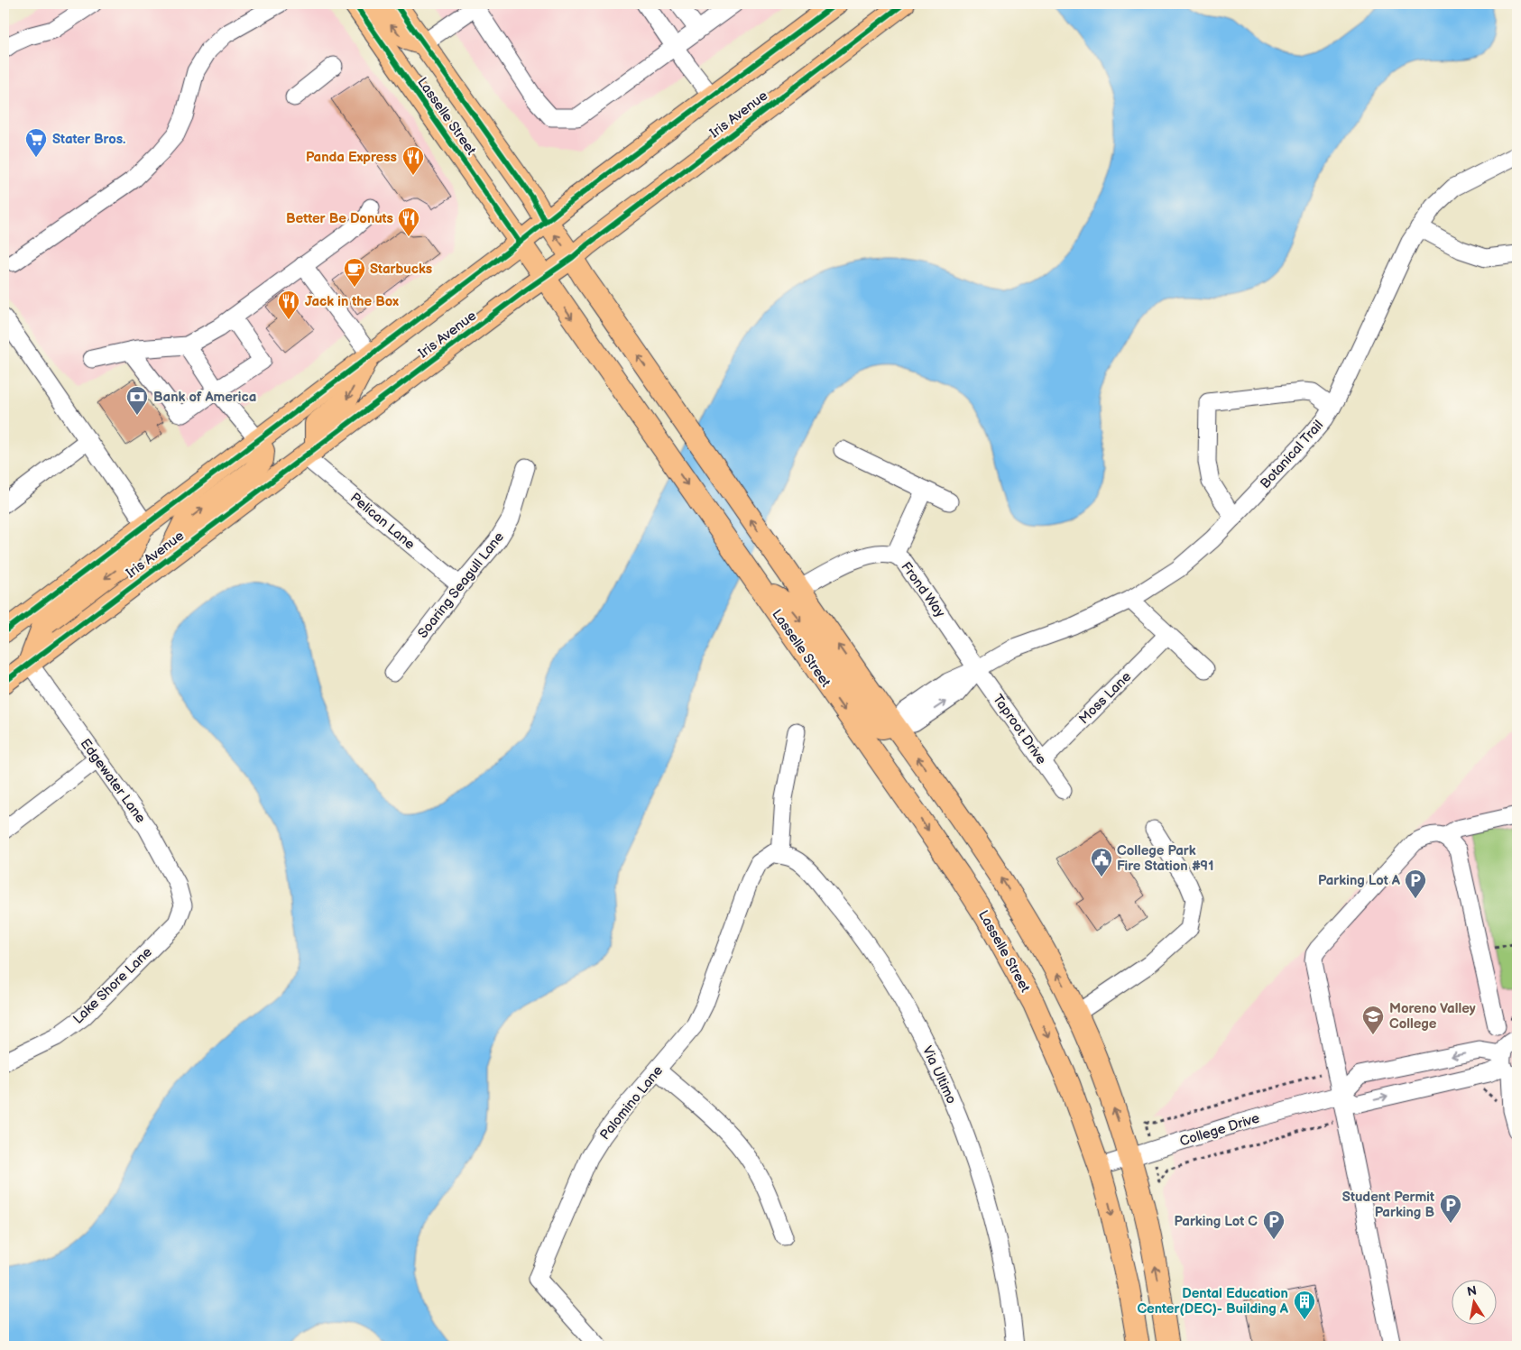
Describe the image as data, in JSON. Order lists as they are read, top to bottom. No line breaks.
{"streets":{"main road":["Iris Avenue","Lasselle Street"],"street":["Botanical Trail","Pelican Lane","Soaring Seagull Lane","Frond Way","Moss Lane","Taproot Drive","Edgewater Lane","Lake Shore Lane","Via Ultimo","Palomino Lane","College Drive"]},"crossings":[["Iris Avenue","Lasselle Street"],["Iris Avenue","Pelican Lane"],["Iris Avenue","Edgewater Lane"],["Lasselle Street","Botanical Trail"],["Lasselle Street","Frond Way"],["Lasselle Street","College Drive"],["Botanical Trail","Frond Way"],["Botanical Trail","Taproot Drive"],["Pelican Lane","Soaring Seagull Lane"],["Frond Way","Taproot Drive"],["Moss Lane","Taproot Drive"],["Edgewater Lane","Lake Shore Lane"],["Via Ultimo","Palomino Lane"]],"places":{"supermarket":["Stater Bros."],"restaurant":["Panda Express","Better Be Donuts","Jack in the Box"],"cafe":["Starbucks"],"bank":["Bank of America"],"public building":["College Park Fire Station #91"],"parking":["Parking Lot A","Student Permit Parking B","Parking Lot C"],"school or university":["Moreno Valley College"],"building":["Dental Education Center(DEC)- Building A"]},"north":"top"}
